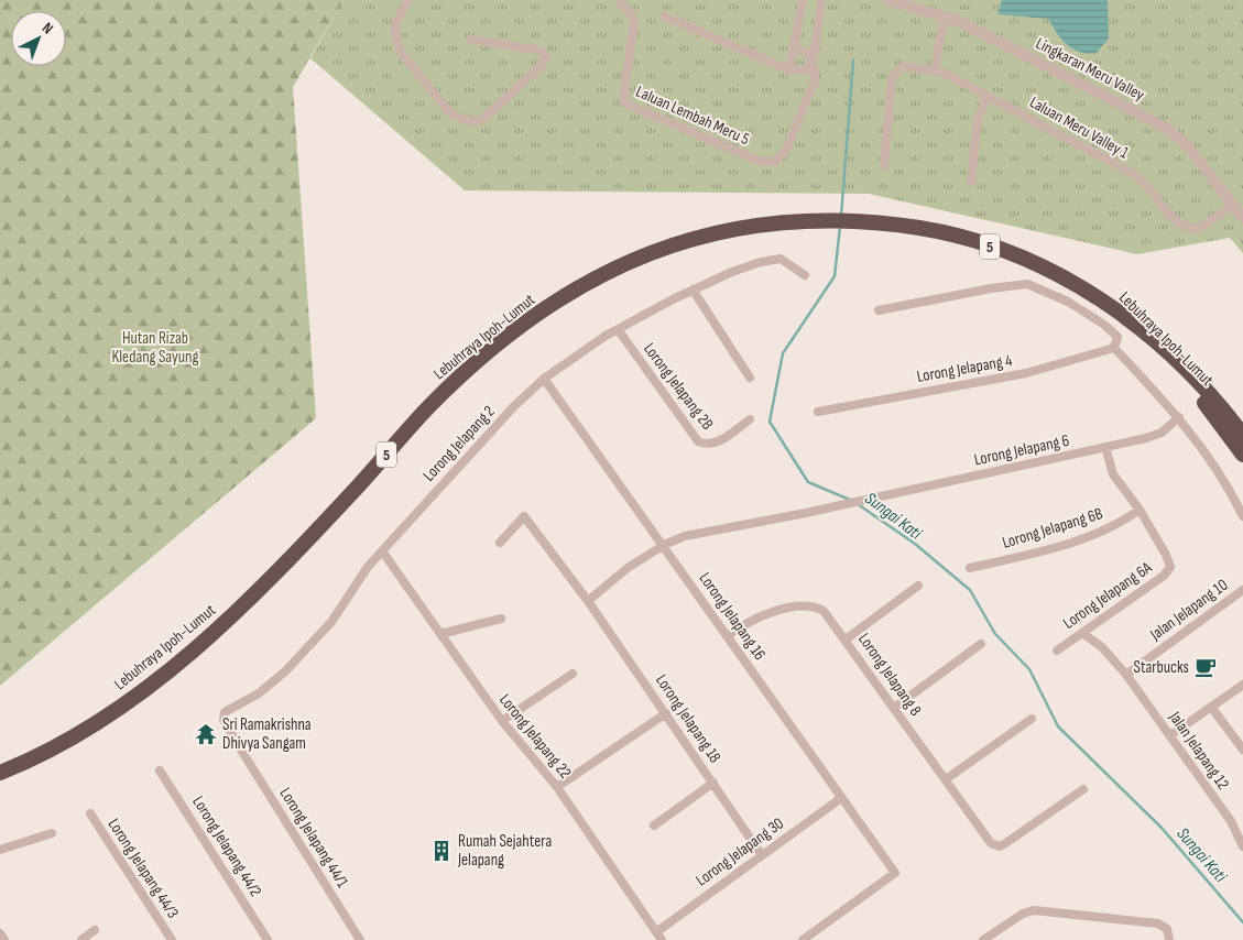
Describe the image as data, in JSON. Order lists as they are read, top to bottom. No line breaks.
{"streets":{"highway":["5","Lebuhraya Ipoh-Lumut"],"street":["Lingkaran Meru Valley","Laluan Lembah Meru 5","Laluan Meru Valley 1","Lorong Jelapang 4","Lorong Jelapang 2B","Lorong Jelapang 2","Lorong Jelapang 6","Lorong Jelapang 6B","Lorong Jelapang 6A","Jalan Jelapang 10","Lorong Jelapang 16","Lorong Jelapang 8","Lorong Jelapang 18","Lorong Jelapang 22","Jalan Jelapang 12","Lorong Jelapang 44/1","Lorong Jelapang 44/2","Lorong Jelapang 30","Lorong Jelapang 44/3"]},"crossings":[["Lingkaran Meru Valley","Laluan Meru Valley 1"],["Lorong Jelapang 2B","Lorong Jelapang 2"],["Lorong Jelapang 2","Lorong Jelapang 16"],["Lorong Jelapang 2","Lorong Jelapang 22"],["Lorong Jelapang 2","Lorong Jelapang 44/1"],["Lorong Jelapang 6","Lorong Jelapang 6A"],["Lorong Jelapang 6","Lorong Jelapang 16"],["Lorong Jelapang 6B","Lorong Jelapang 6A"],["Lorong Jelapang 6A","Jalan Jelapang 12"],["Jalan Jelapang 10","Jalan Jelapang 12"],["Lorong Jelapang 16","Lorong Jelapang 8"],["Lorong Jelapang 16","Lorong Jelapang 30"],["Lorong Jelapang 18","Lorong Jelapang 30"],["Lorong Jelapang 22","Lorong Jelapang 30"]],"water":["Sungai Kati"],"parks":["Hutan Rizab Kledang Sayung"],"places":{"cafe":["Starbucks"],"temple":["Sri Ramakrishna Dhivya Sangam"],"building":["Rumah Sejahtera Jelapang"]},"north":"top right"}
